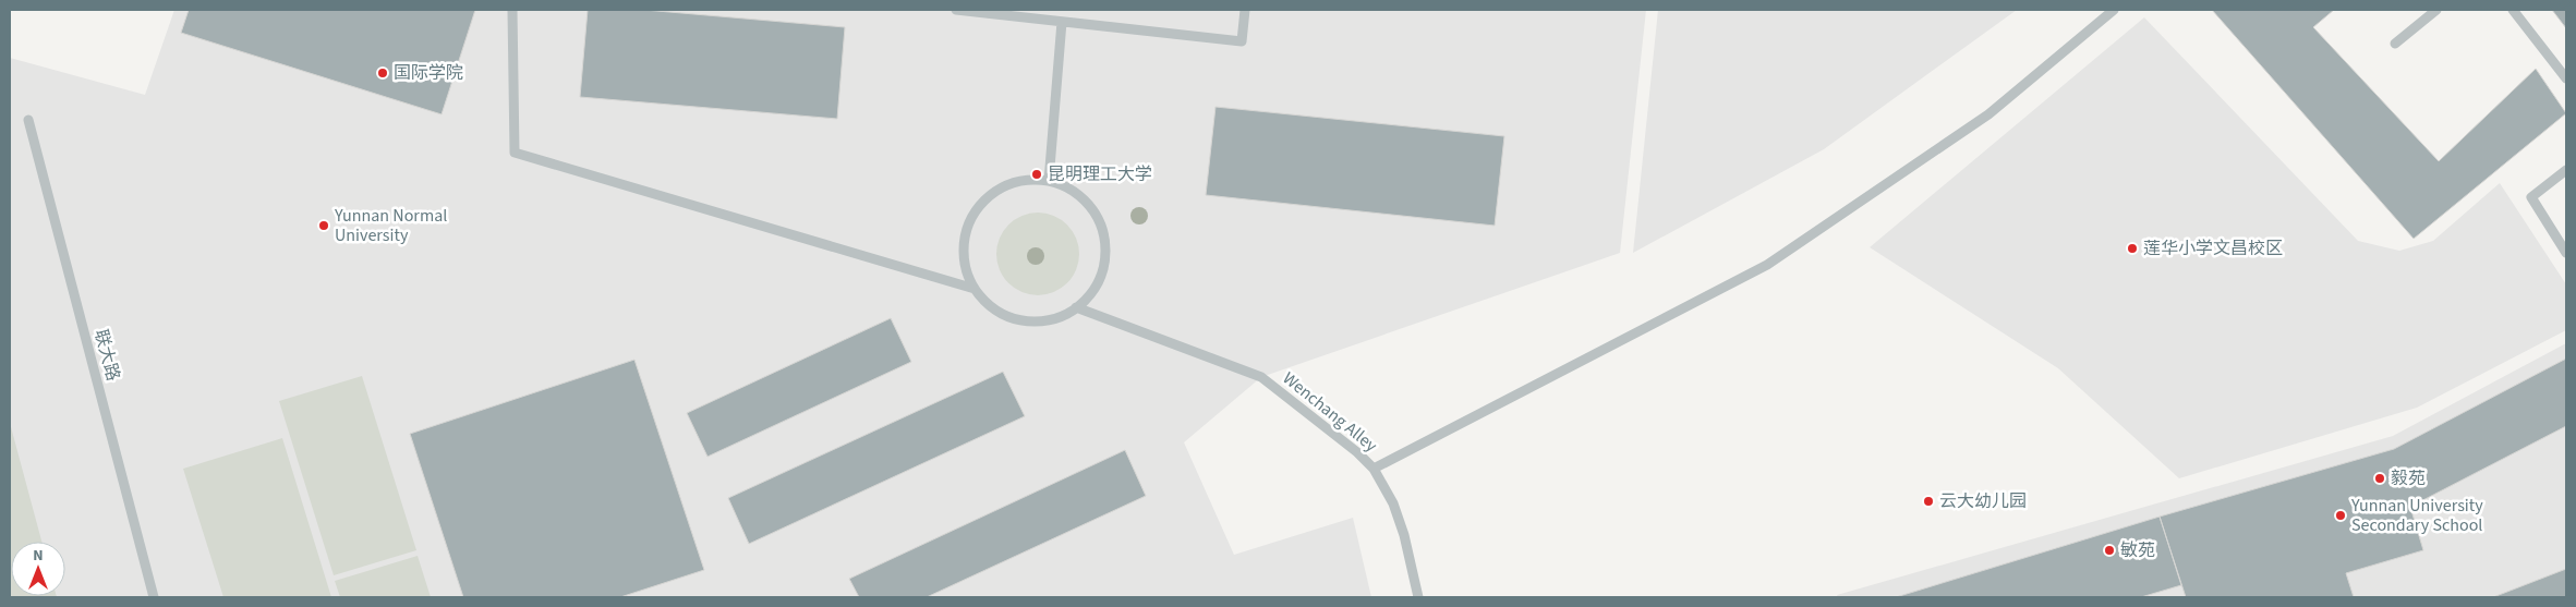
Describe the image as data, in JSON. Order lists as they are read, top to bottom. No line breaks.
{"streets":{"street":["联大路","Wenchang Alley"]},"places":["国际学院","昆明理工大学","Yunnan Normal University","莲华小学文昌校区","毅苑","云大幼儿园","Yunnan University Secondary School","敏苑"],"north":"top"}
